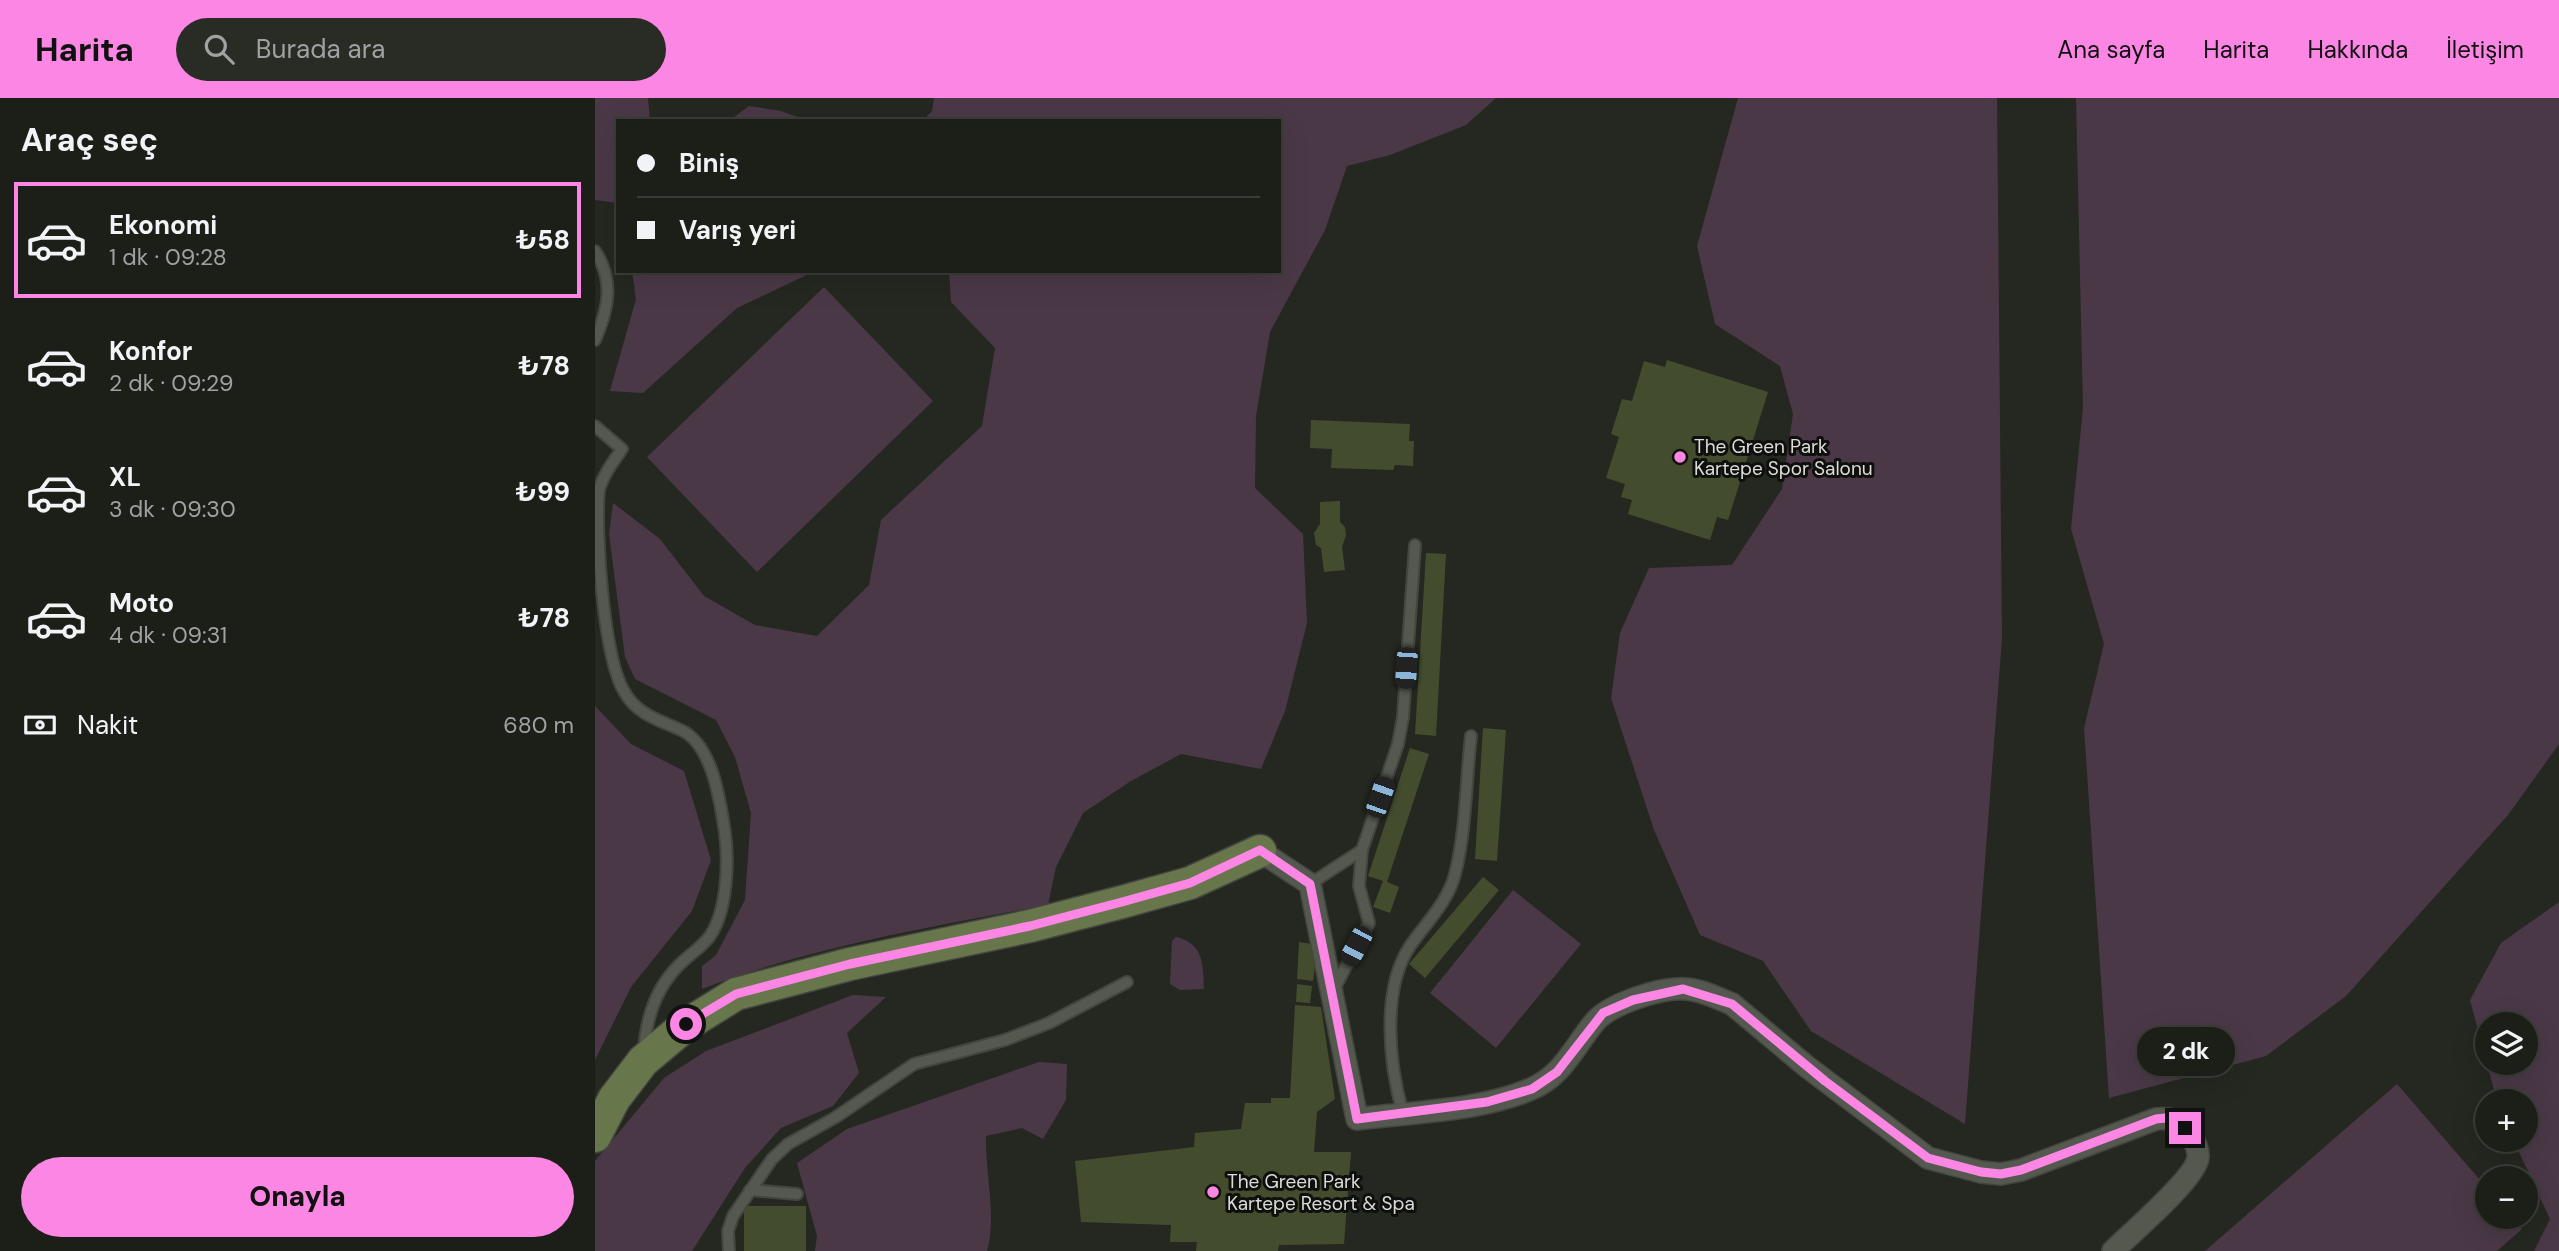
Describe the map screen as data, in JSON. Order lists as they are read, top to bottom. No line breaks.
{"places":["The Green Park Kartepe Spor Salonu","The Green Park Kartepe Resort & Spa"],"page":{"header":"Harita","search":"Burada ara","nav":["Ana sayfa","Harita","Hakkında","İletişim"],"heading":"Araç seç","banner":["Biniş","Varış yeri"],"list":[{"name":"Ekonomi","note":"1 dk · 09:28","value":"₺58"},{"name":"Konfor","note":"2 dk · 09:29","value":"₺78"},{"name":"XL","note":"3 dk · 09:30","value":"₺99"},{"name":"Moto","note":"4 dk · 09:31","value":"₺78"}],"pay":["Nakit","680 m"],"map_buttons":["+","−"],"bubble":"2 dk","buttons":"Onayla"}}
